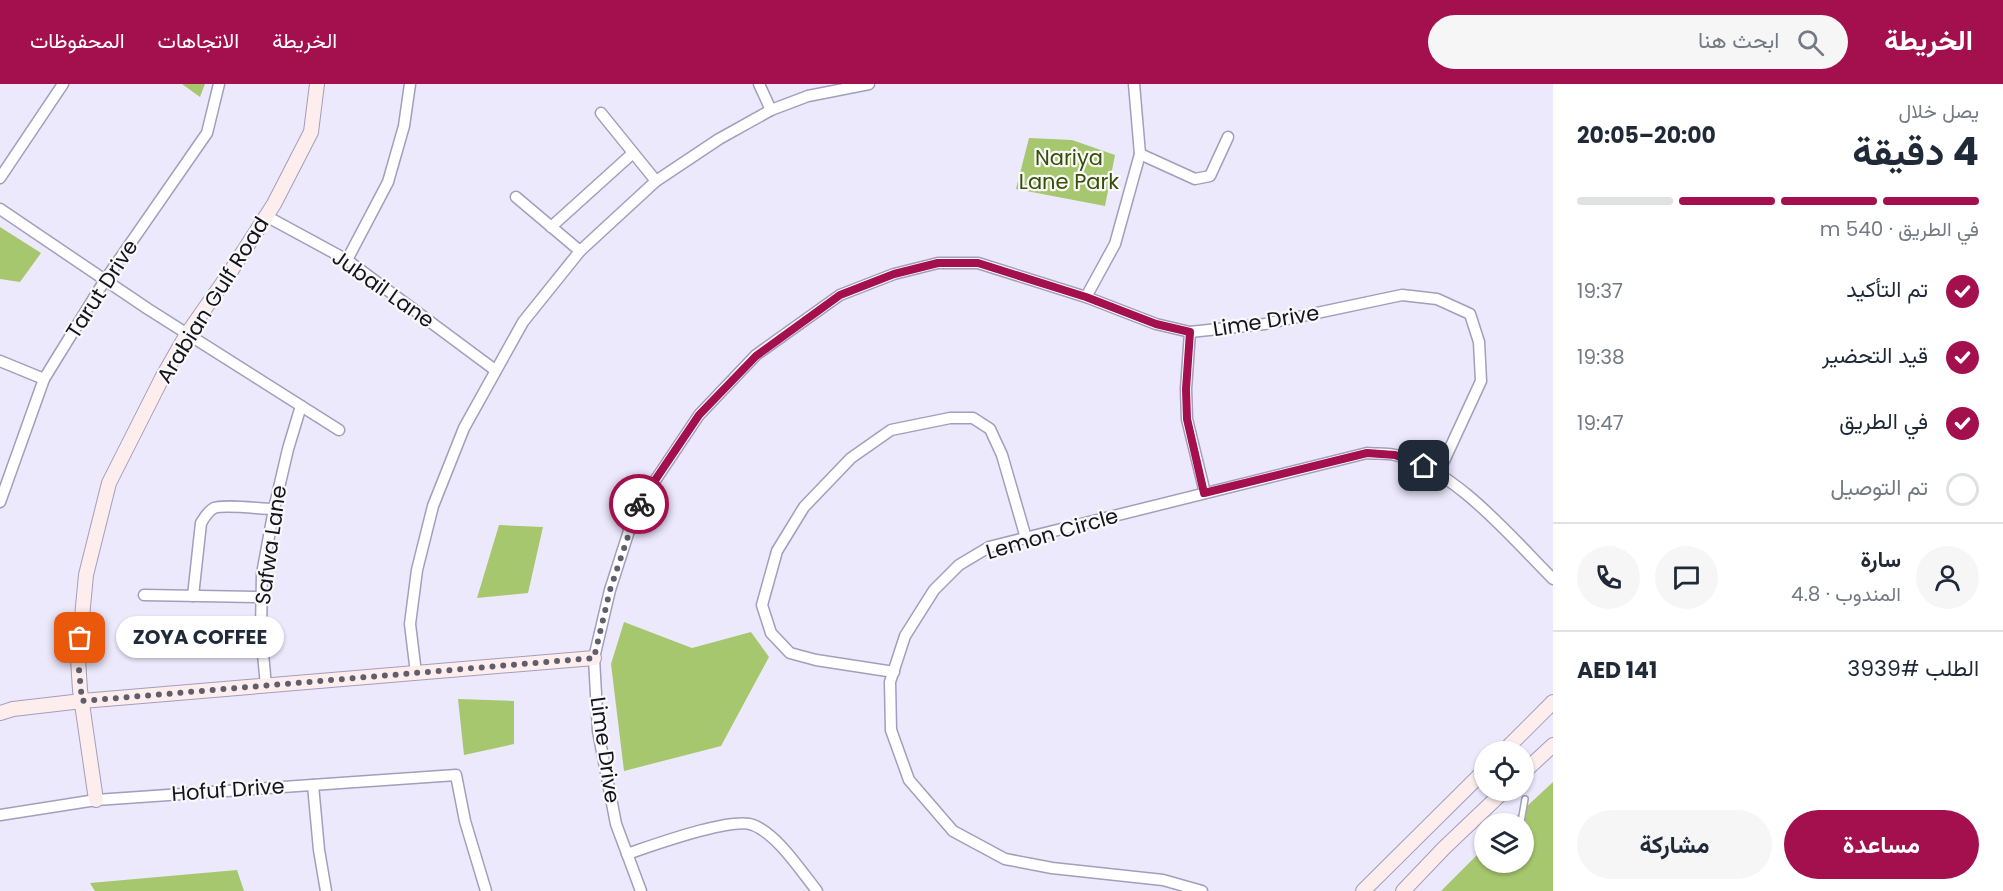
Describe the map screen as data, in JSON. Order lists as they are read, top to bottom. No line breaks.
{"streets":{"main road":["Arabian Gulf Road"],"street":["Tarut Drive","Jubail Lane","Lime Drive","Lemon Circle","Safwa Lane","Hofuf Drive"]},"crossings":[["Jubail Lane","Arabian Gulf Road"],["Arabian Gulf Road","Hofuf Drive"],["Lime Drive","Lemon Circle"]],"parks":["Nariya Lane Park"],"places":["ZOYA COFFEE"],"page":{"header":"الخريطة","search":"ابحث هنا","nav":["الخريطة","الاتجاهات","المحفوظات"],"heading":["4 دقيقة","يصل خلال","20:00–20:05"],"panel":["سارة","المندوب · 4.8","الطلب #3939","AED 141"],"bar":"في الطريق · 540 m","list":[["تم التأكيد","19:37"],["قيد التحضير","19:38"],["في الطريق","19:47"],"تم التوصيل"],"bubble":"ZOYA COFFEE","buttons":["مساعدة","مشاركة"]}}
